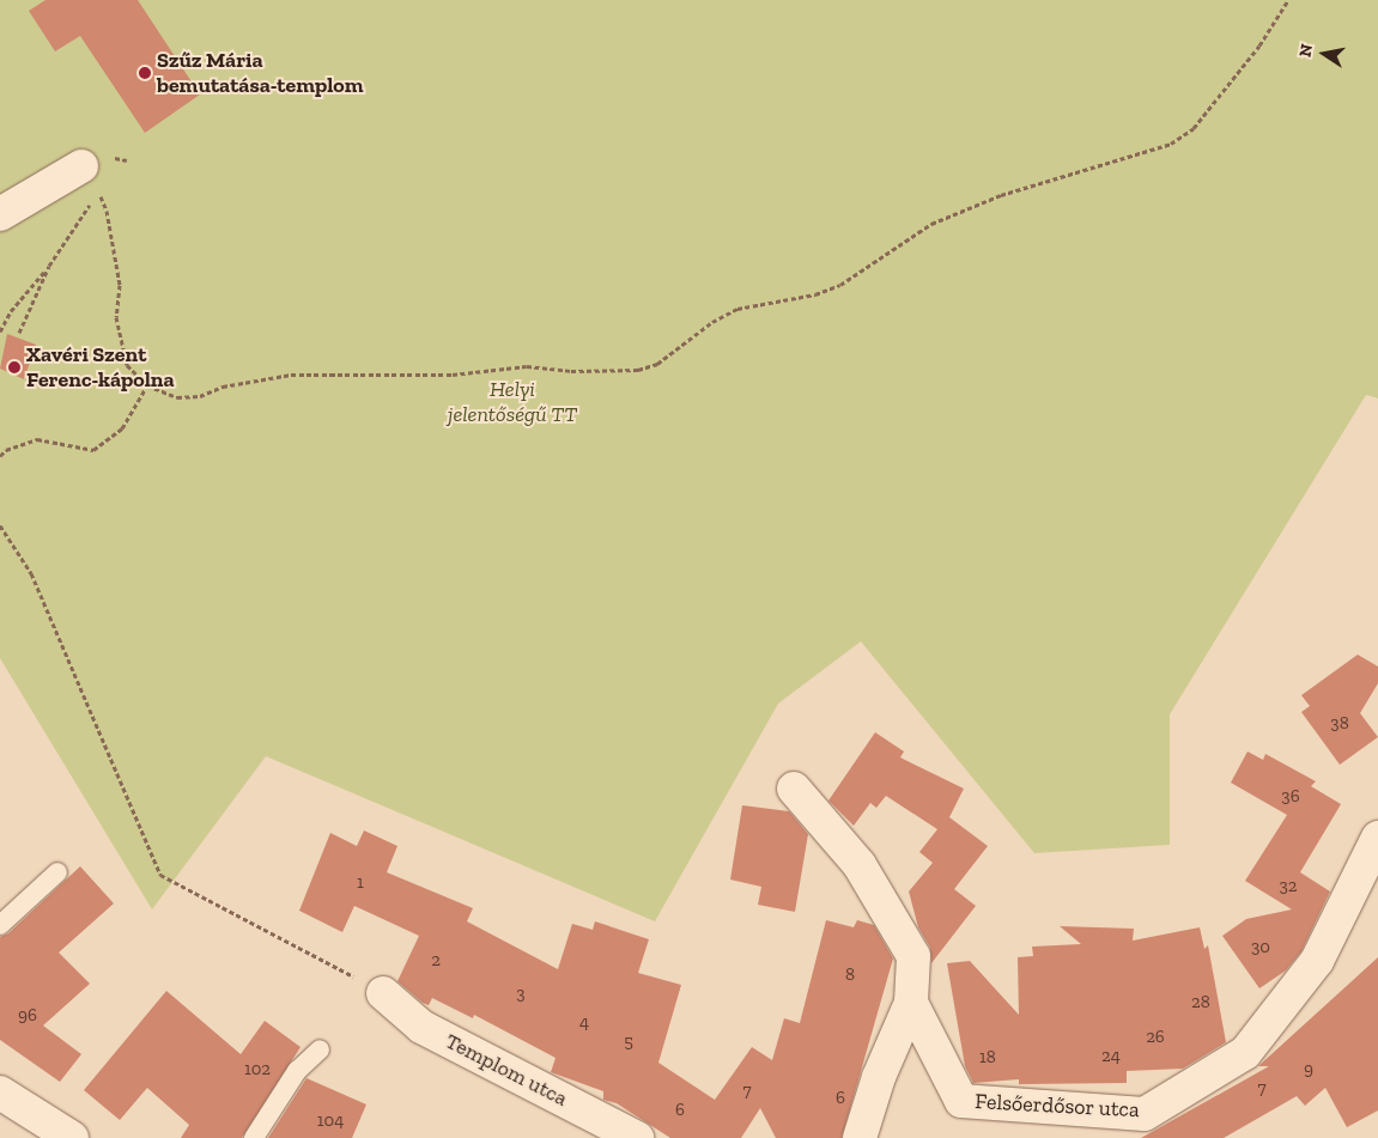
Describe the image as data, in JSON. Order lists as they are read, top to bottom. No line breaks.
{"streets":{"street":["Templom utca","Felsőerdősor utca"]},"parks":["Helyi jelentőségű TT"],"places":["Szűz Mária bemutatása-templom","Xavéri Szent Ferenc-kápolna"],"house_numbers":["38","36","1","32","30","2","8","3","28","96","4","26","5","24","18","102","9","7","7","6","6","104"],"north":"left"}
